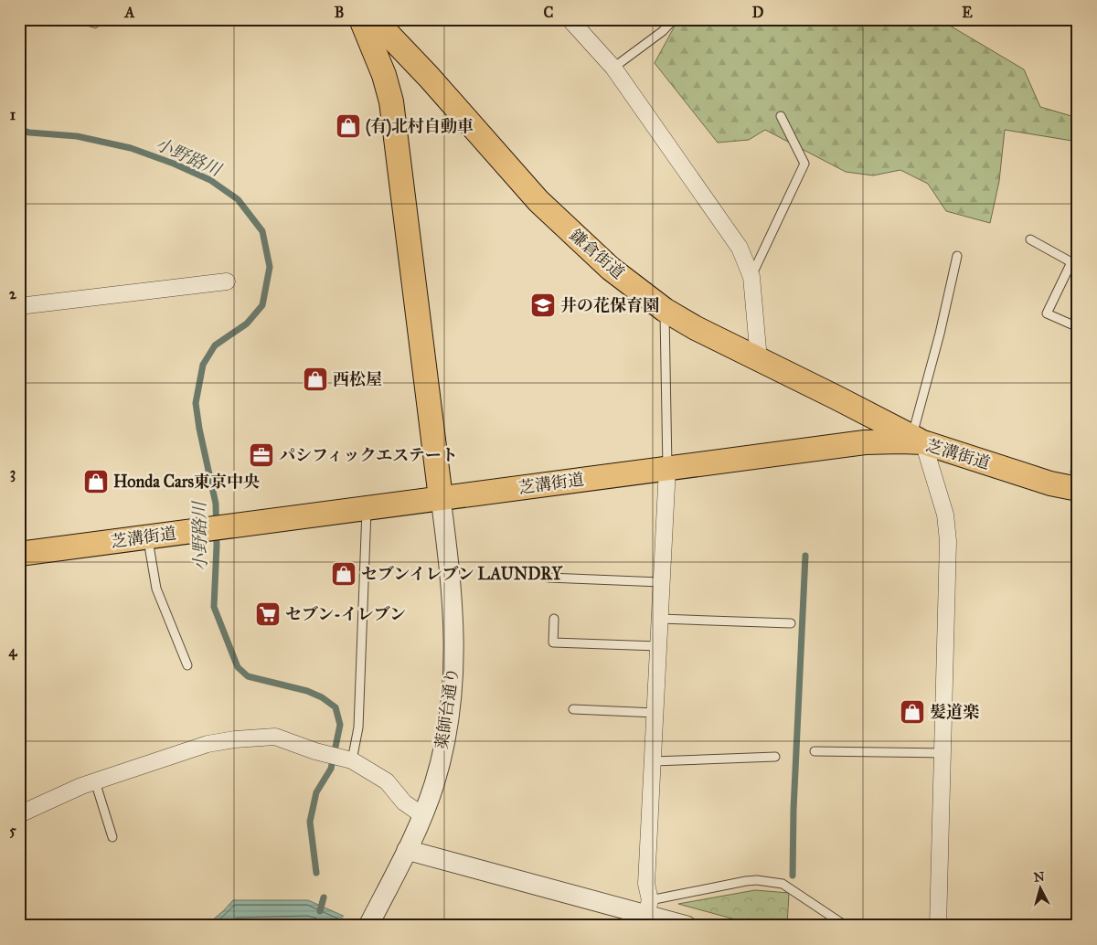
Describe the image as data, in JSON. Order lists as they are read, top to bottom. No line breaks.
{"streets":{"main road":["鎌倉街道","芝溝街道"],"street":["薬師台通り"]},"crossings":[["鎌倉街道","芝溝街道"],["芝溝街道","薬師台通り"]],"water":["小野路川"],"places":{"shop":["(有)北村自動車","西松屋","Honda Cars東京中央","セブンイレブン LAUNDRY","髪道楽"],"school or university":["井の花保育園"],"office":["パシフィックエステート"],"supermarket":["セブン-イレブン"]},"north":"top","grid":{"columns":["A","B","C","D","E"],"rows":["1","2","3","4","5"]}}
